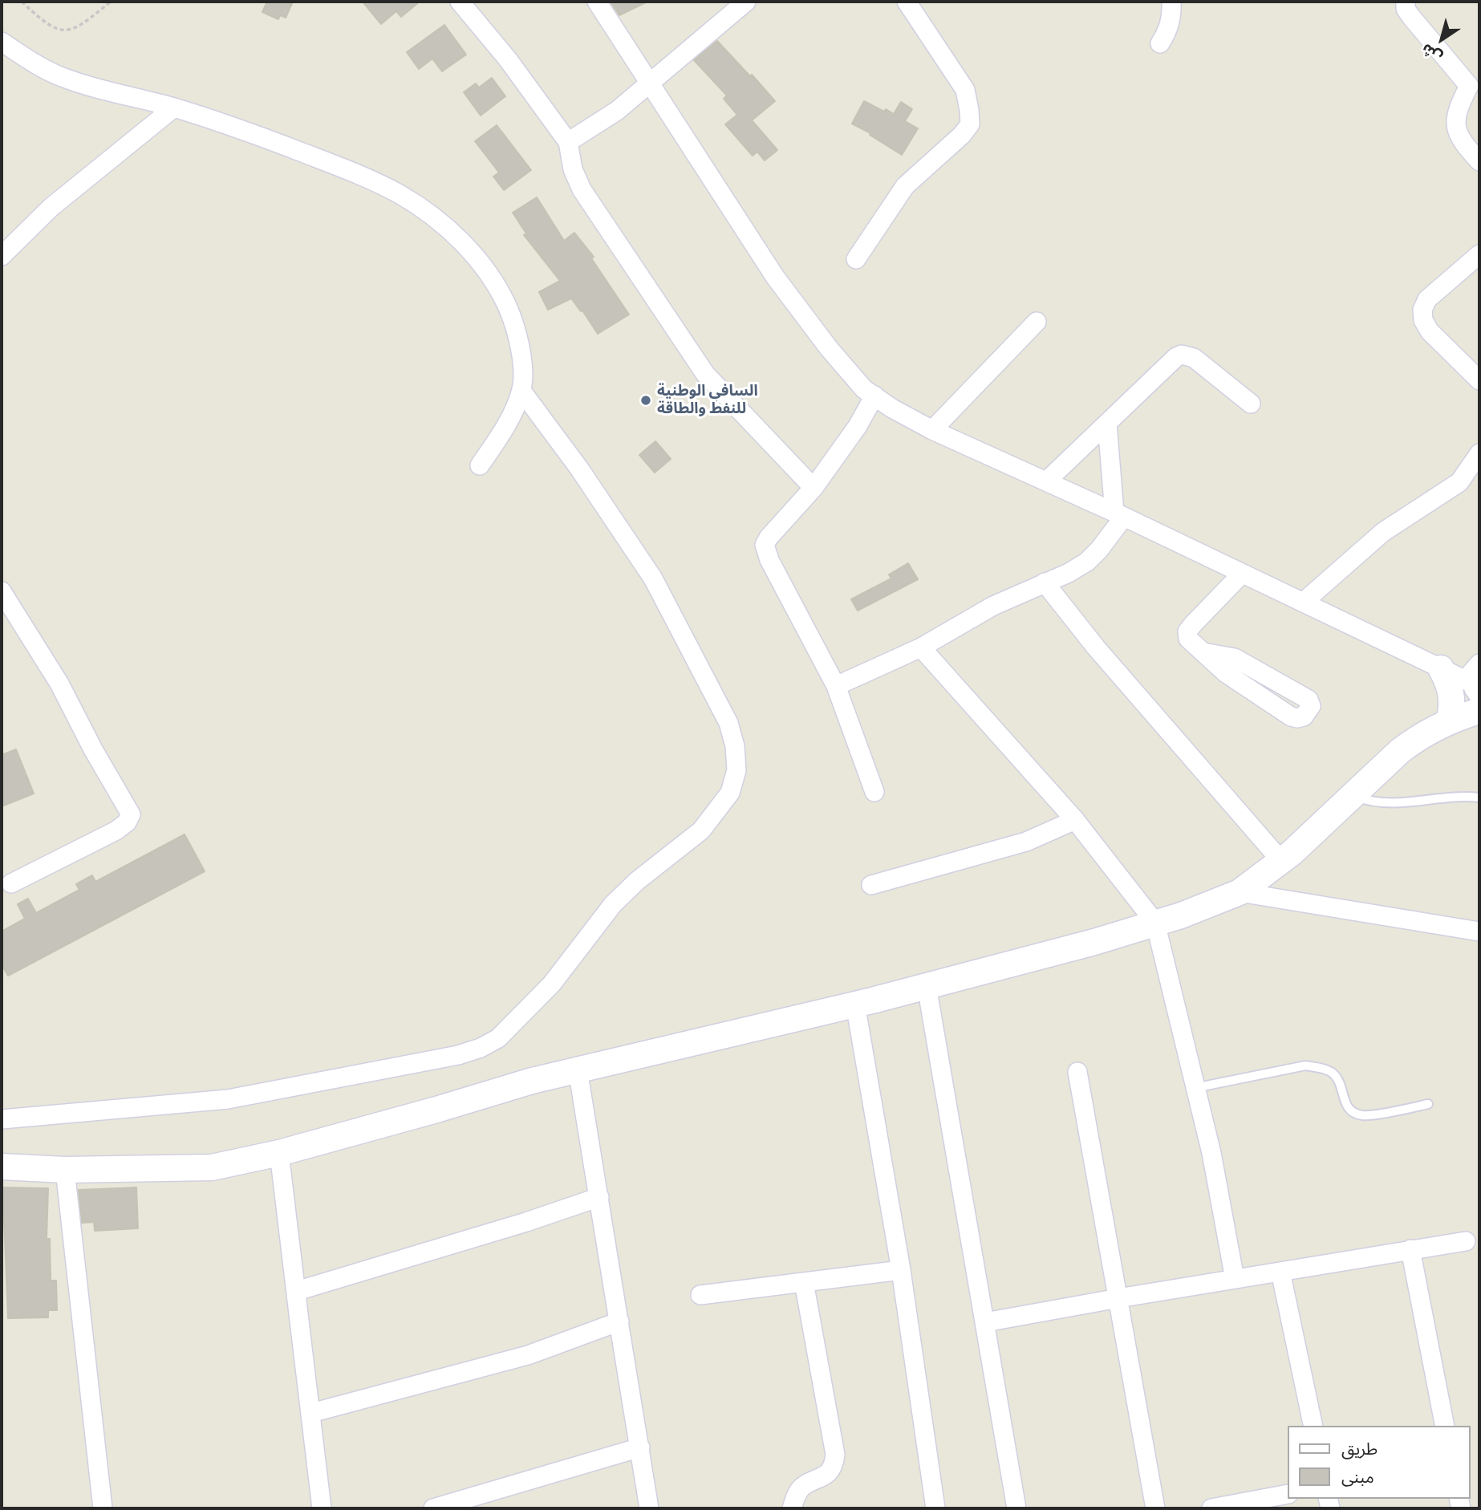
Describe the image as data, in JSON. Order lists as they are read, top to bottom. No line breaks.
{"places":["السافي الوطنية للنفط والطاقة"],"legend":["طريق","مبنى"],"north":"bottom left"}
